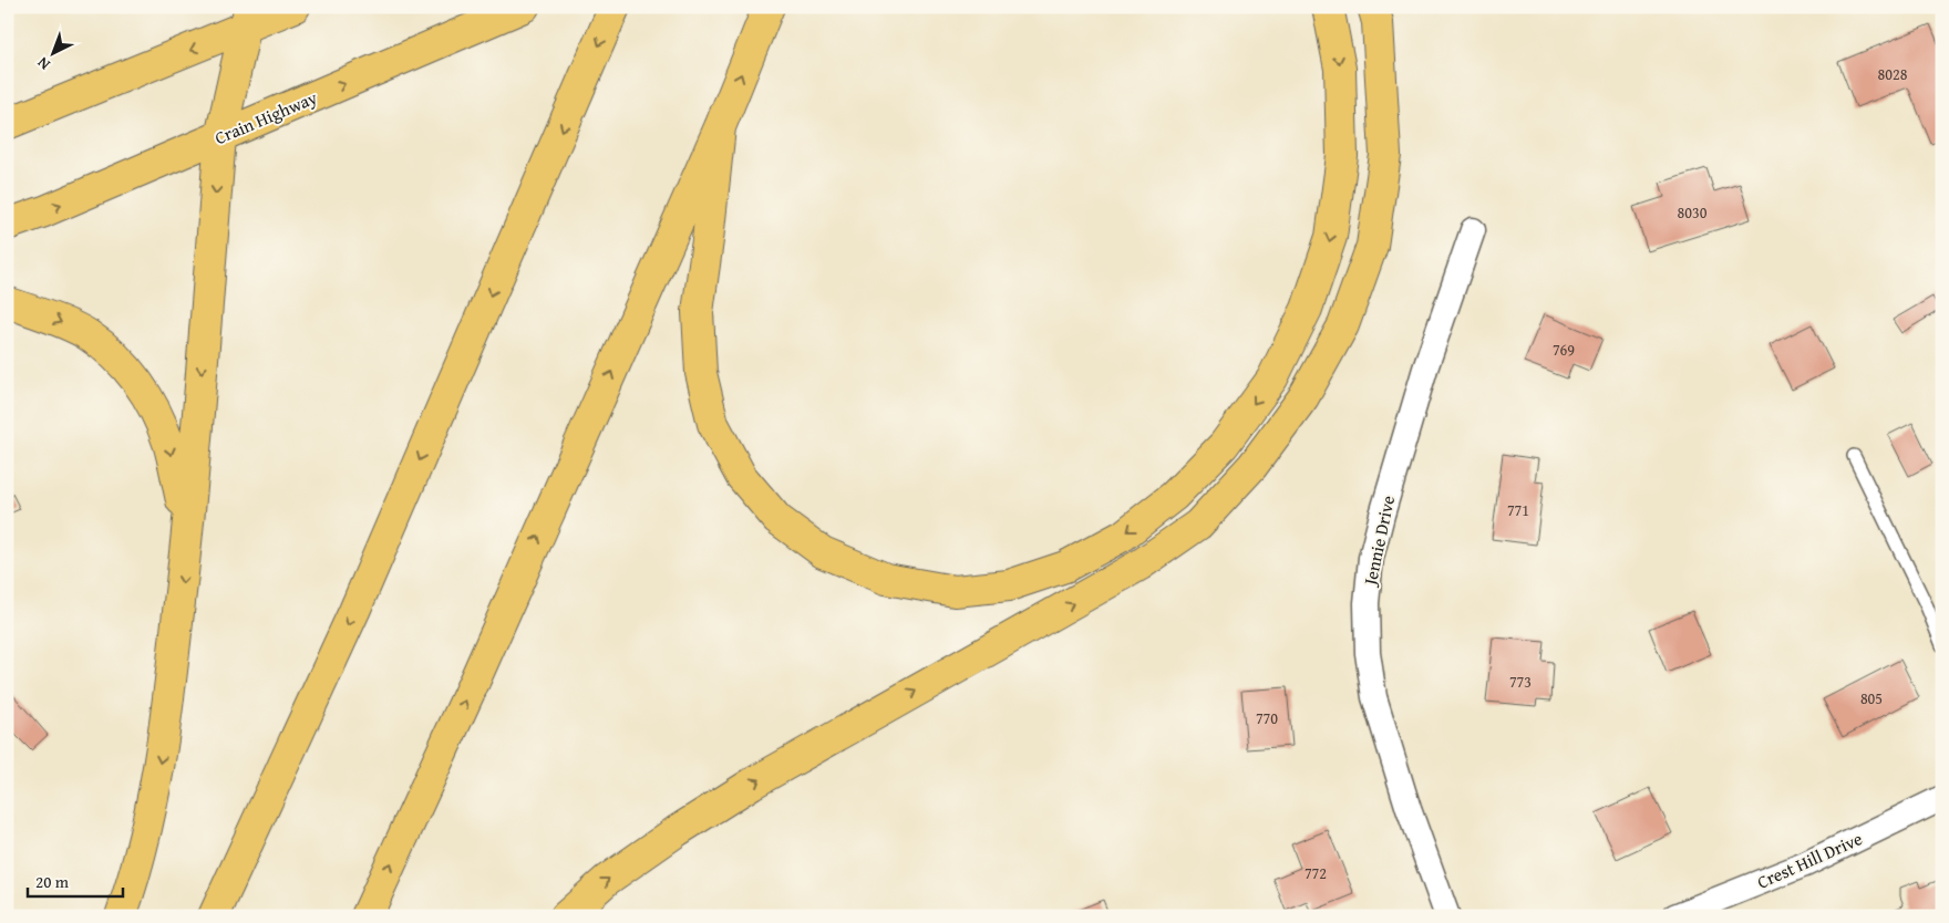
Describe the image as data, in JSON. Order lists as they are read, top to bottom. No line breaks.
{"streets":{"main road":["Crain Highway"],"street":["Jennie Drive","Crest Hill Drive"]},"house_numbers":["8028","8030","769","771","773","805","770","772"],"scale_bar":"20 m","north":"bottom left"}
